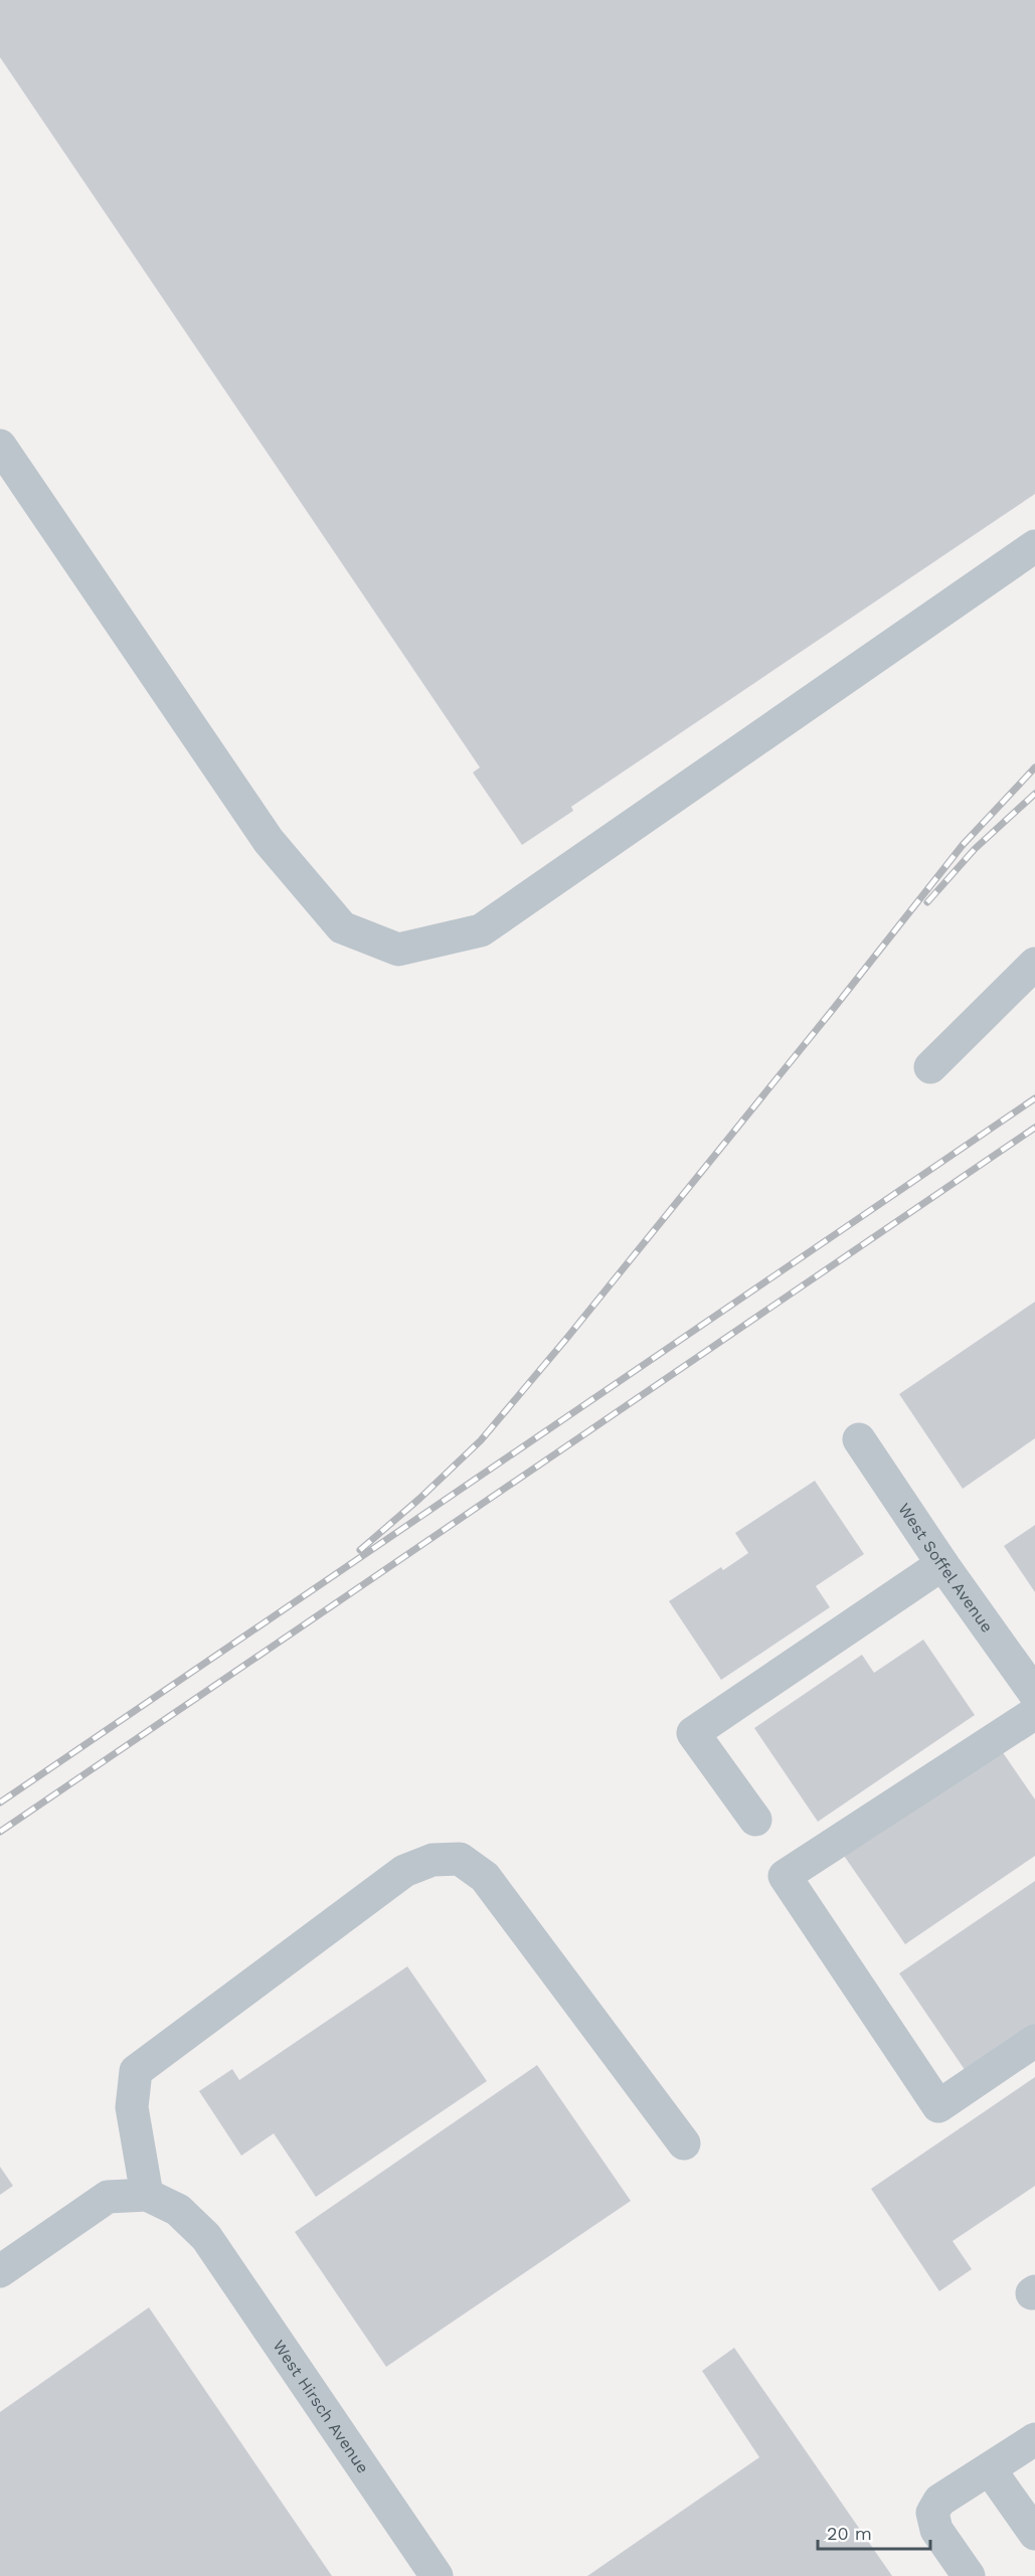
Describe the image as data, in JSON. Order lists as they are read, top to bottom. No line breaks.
{"streets":{"street":["West Soffel Avenue","West Hirsch Avenue"]},"scale_bar":"20 m"}
